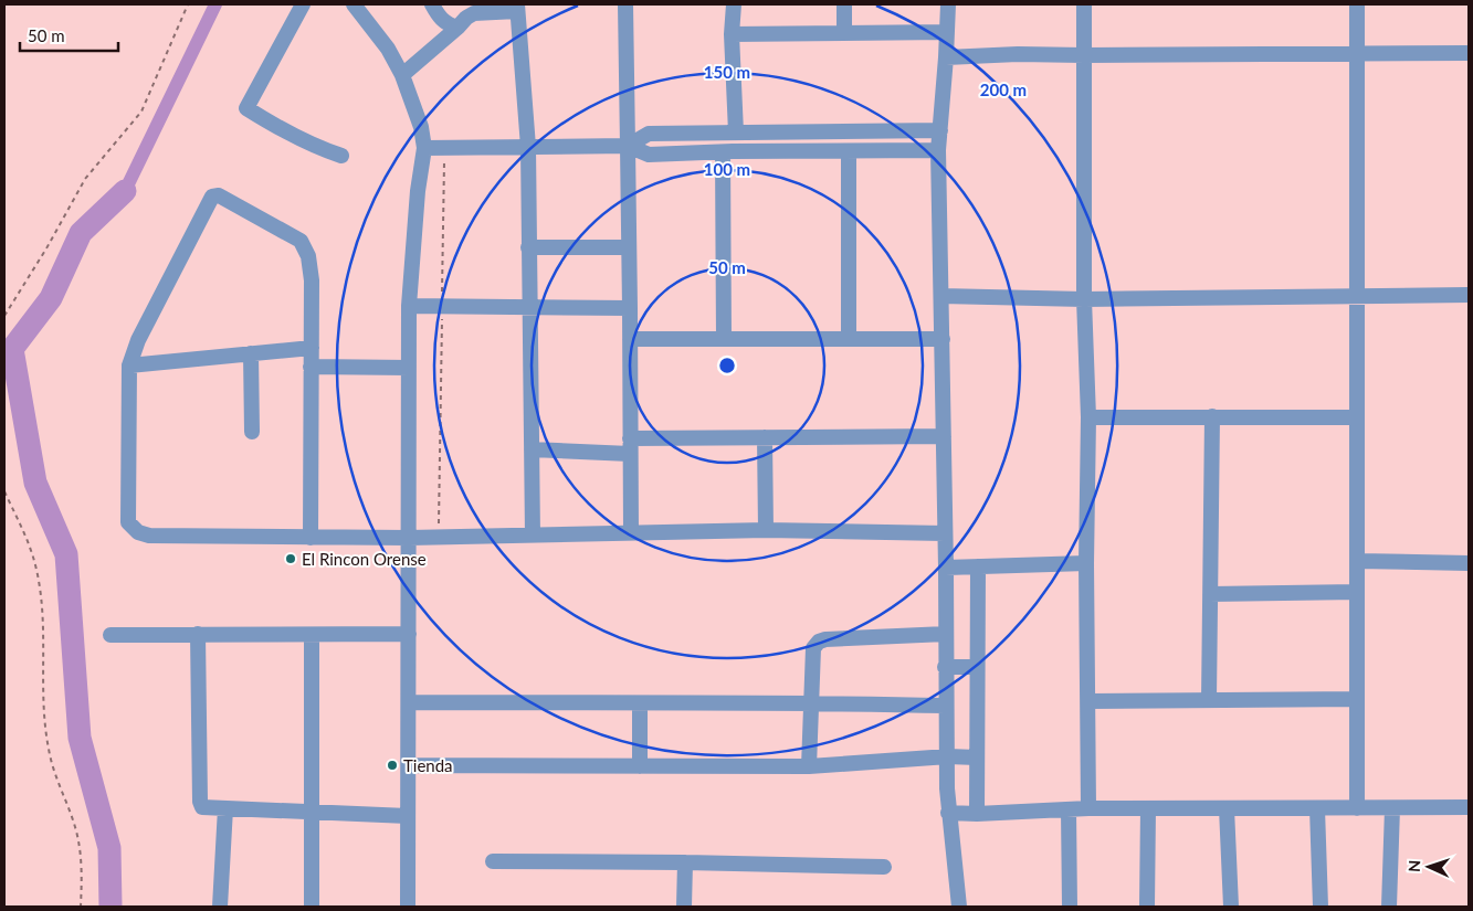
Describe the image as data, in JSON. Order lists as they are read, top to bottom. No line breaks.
{"places":["El Rincon Orense","Tienda"],"scale_bar":"50 m","north":"left","rings":["150 m","200 m","100 m","50 m"]}
